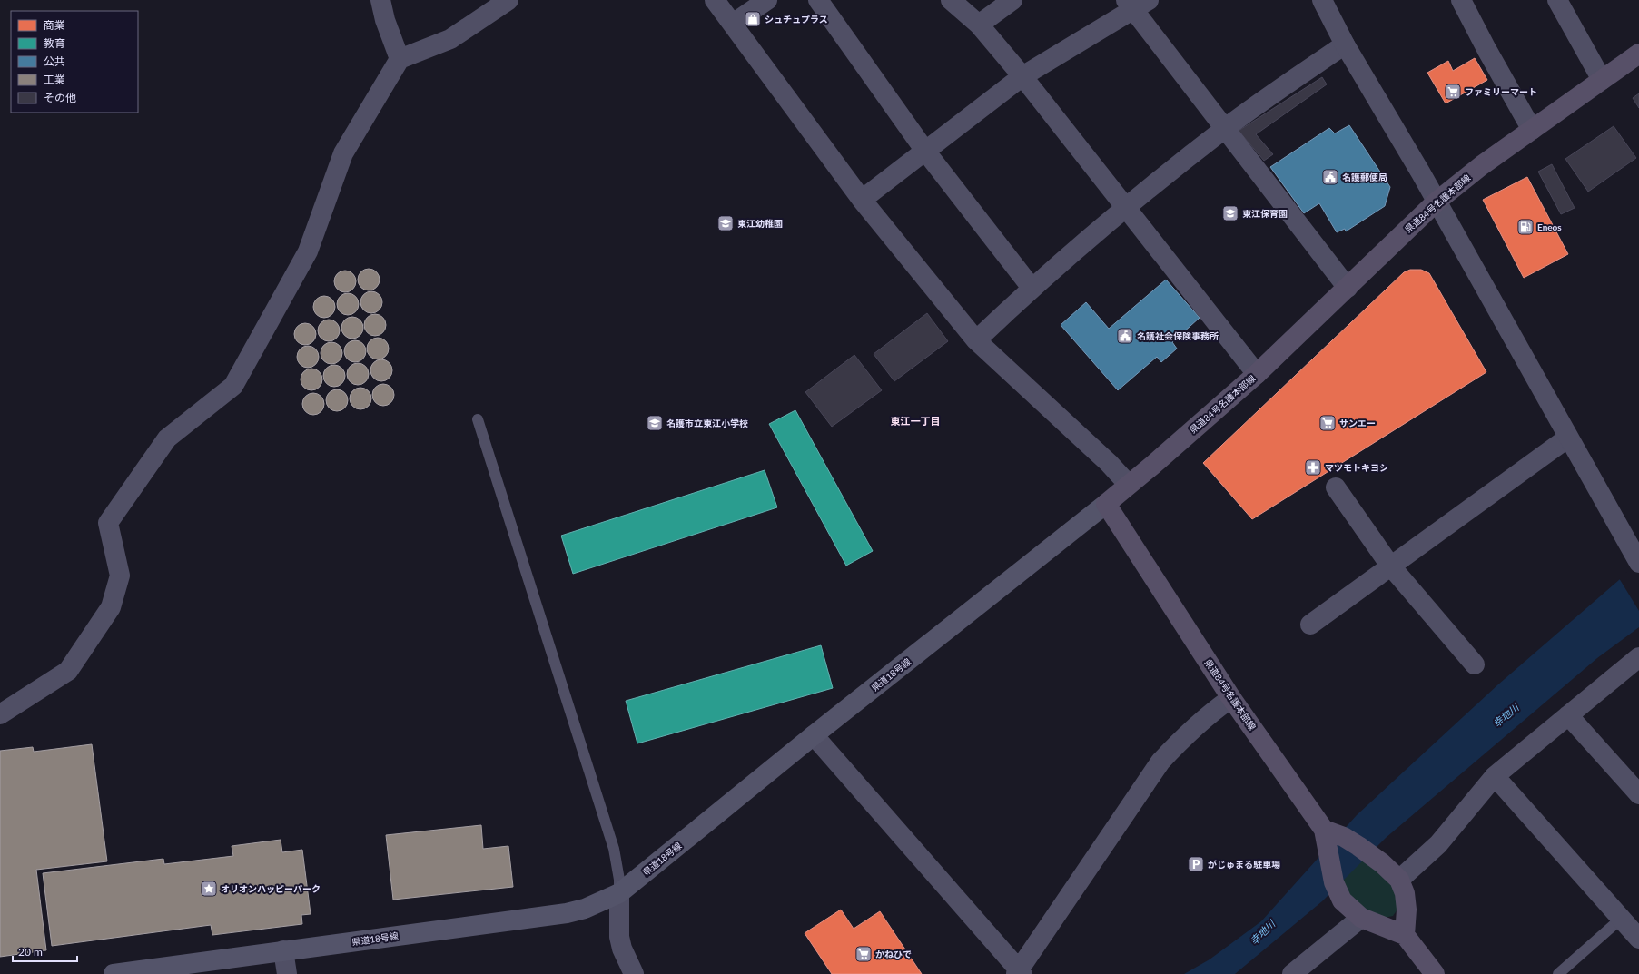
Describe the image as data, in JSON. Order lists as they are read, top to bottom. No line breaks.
{"streets":{"main road":["県道84号名護本部線","県道18号線"]},"crossings":[["県道84号名護本部線","県道18号線"]],"districts":["東江一丁目"],"water":["幸地川"],"places":{"shop":["シュチュプラス"],"supermarket":["ファミリーマート","サンエー","かねひで"],"public building":["名護郵便局","名護社会保険事務所"],"school or university":["東江保育園","東江幼稚園","名護市立東江小学校"],"fuel station":["Eneos"],"pharmacy":["マツモトキヨシ"],"parking":["がじゅまる駐車場"],"place":["オリオンハッピーパーク"]},"legend":["商業","教育","公共","工業","その他"],"scale_bar":"20 m"}
